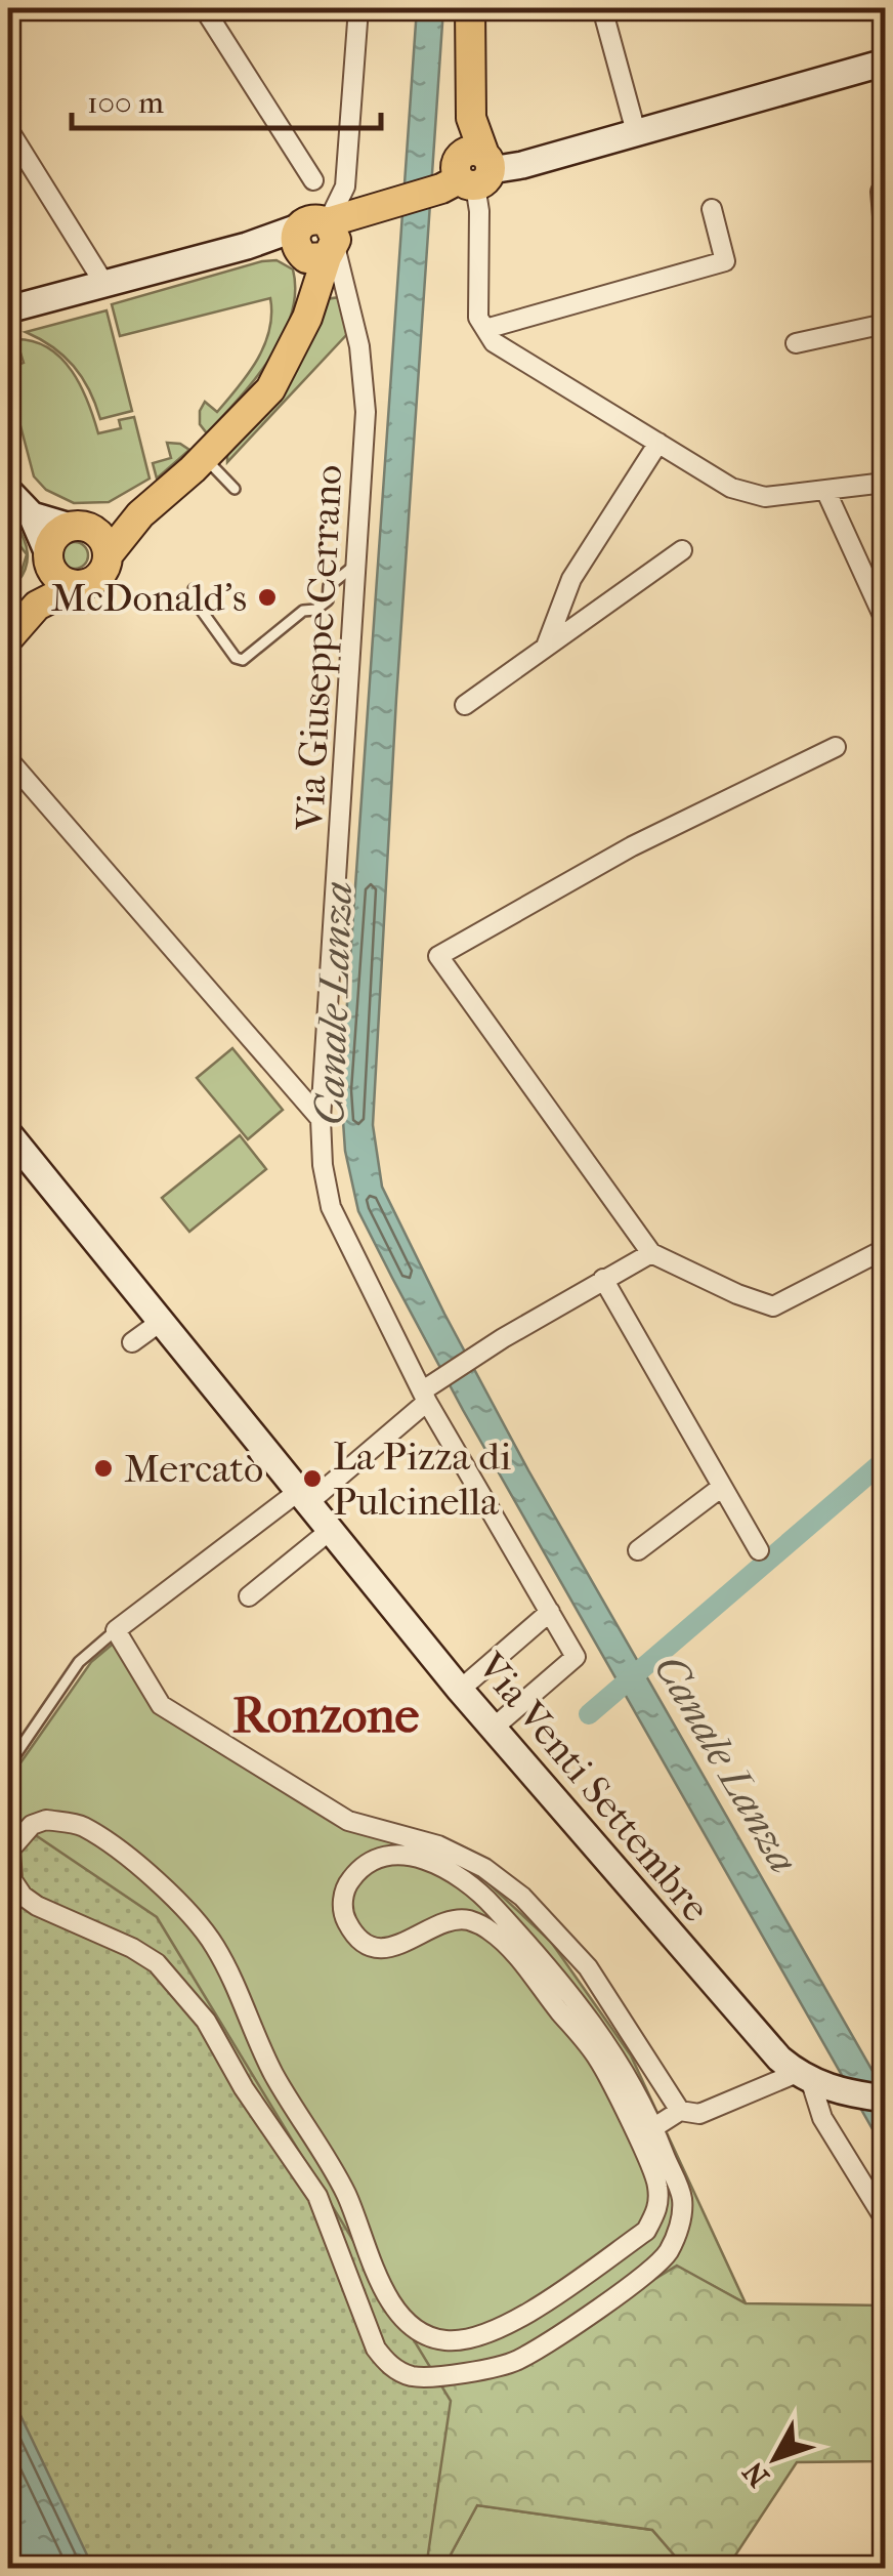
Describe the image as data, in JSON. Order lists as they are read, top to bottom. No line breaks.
{"streets":{"main road":["Via Venti Settembre"],"street":["Via Giuseppe Cerrano"]},"crossings":[["Via Giuseppe Cerrano","Via Venti Settembre"]],"districts":["Ronzone"],"water":["Canale Lanza"],"places":["McDonald's","Mercatò","La Pizza di Pulcinella"],"scale_bar":"100 m","north":"bottom left"}
